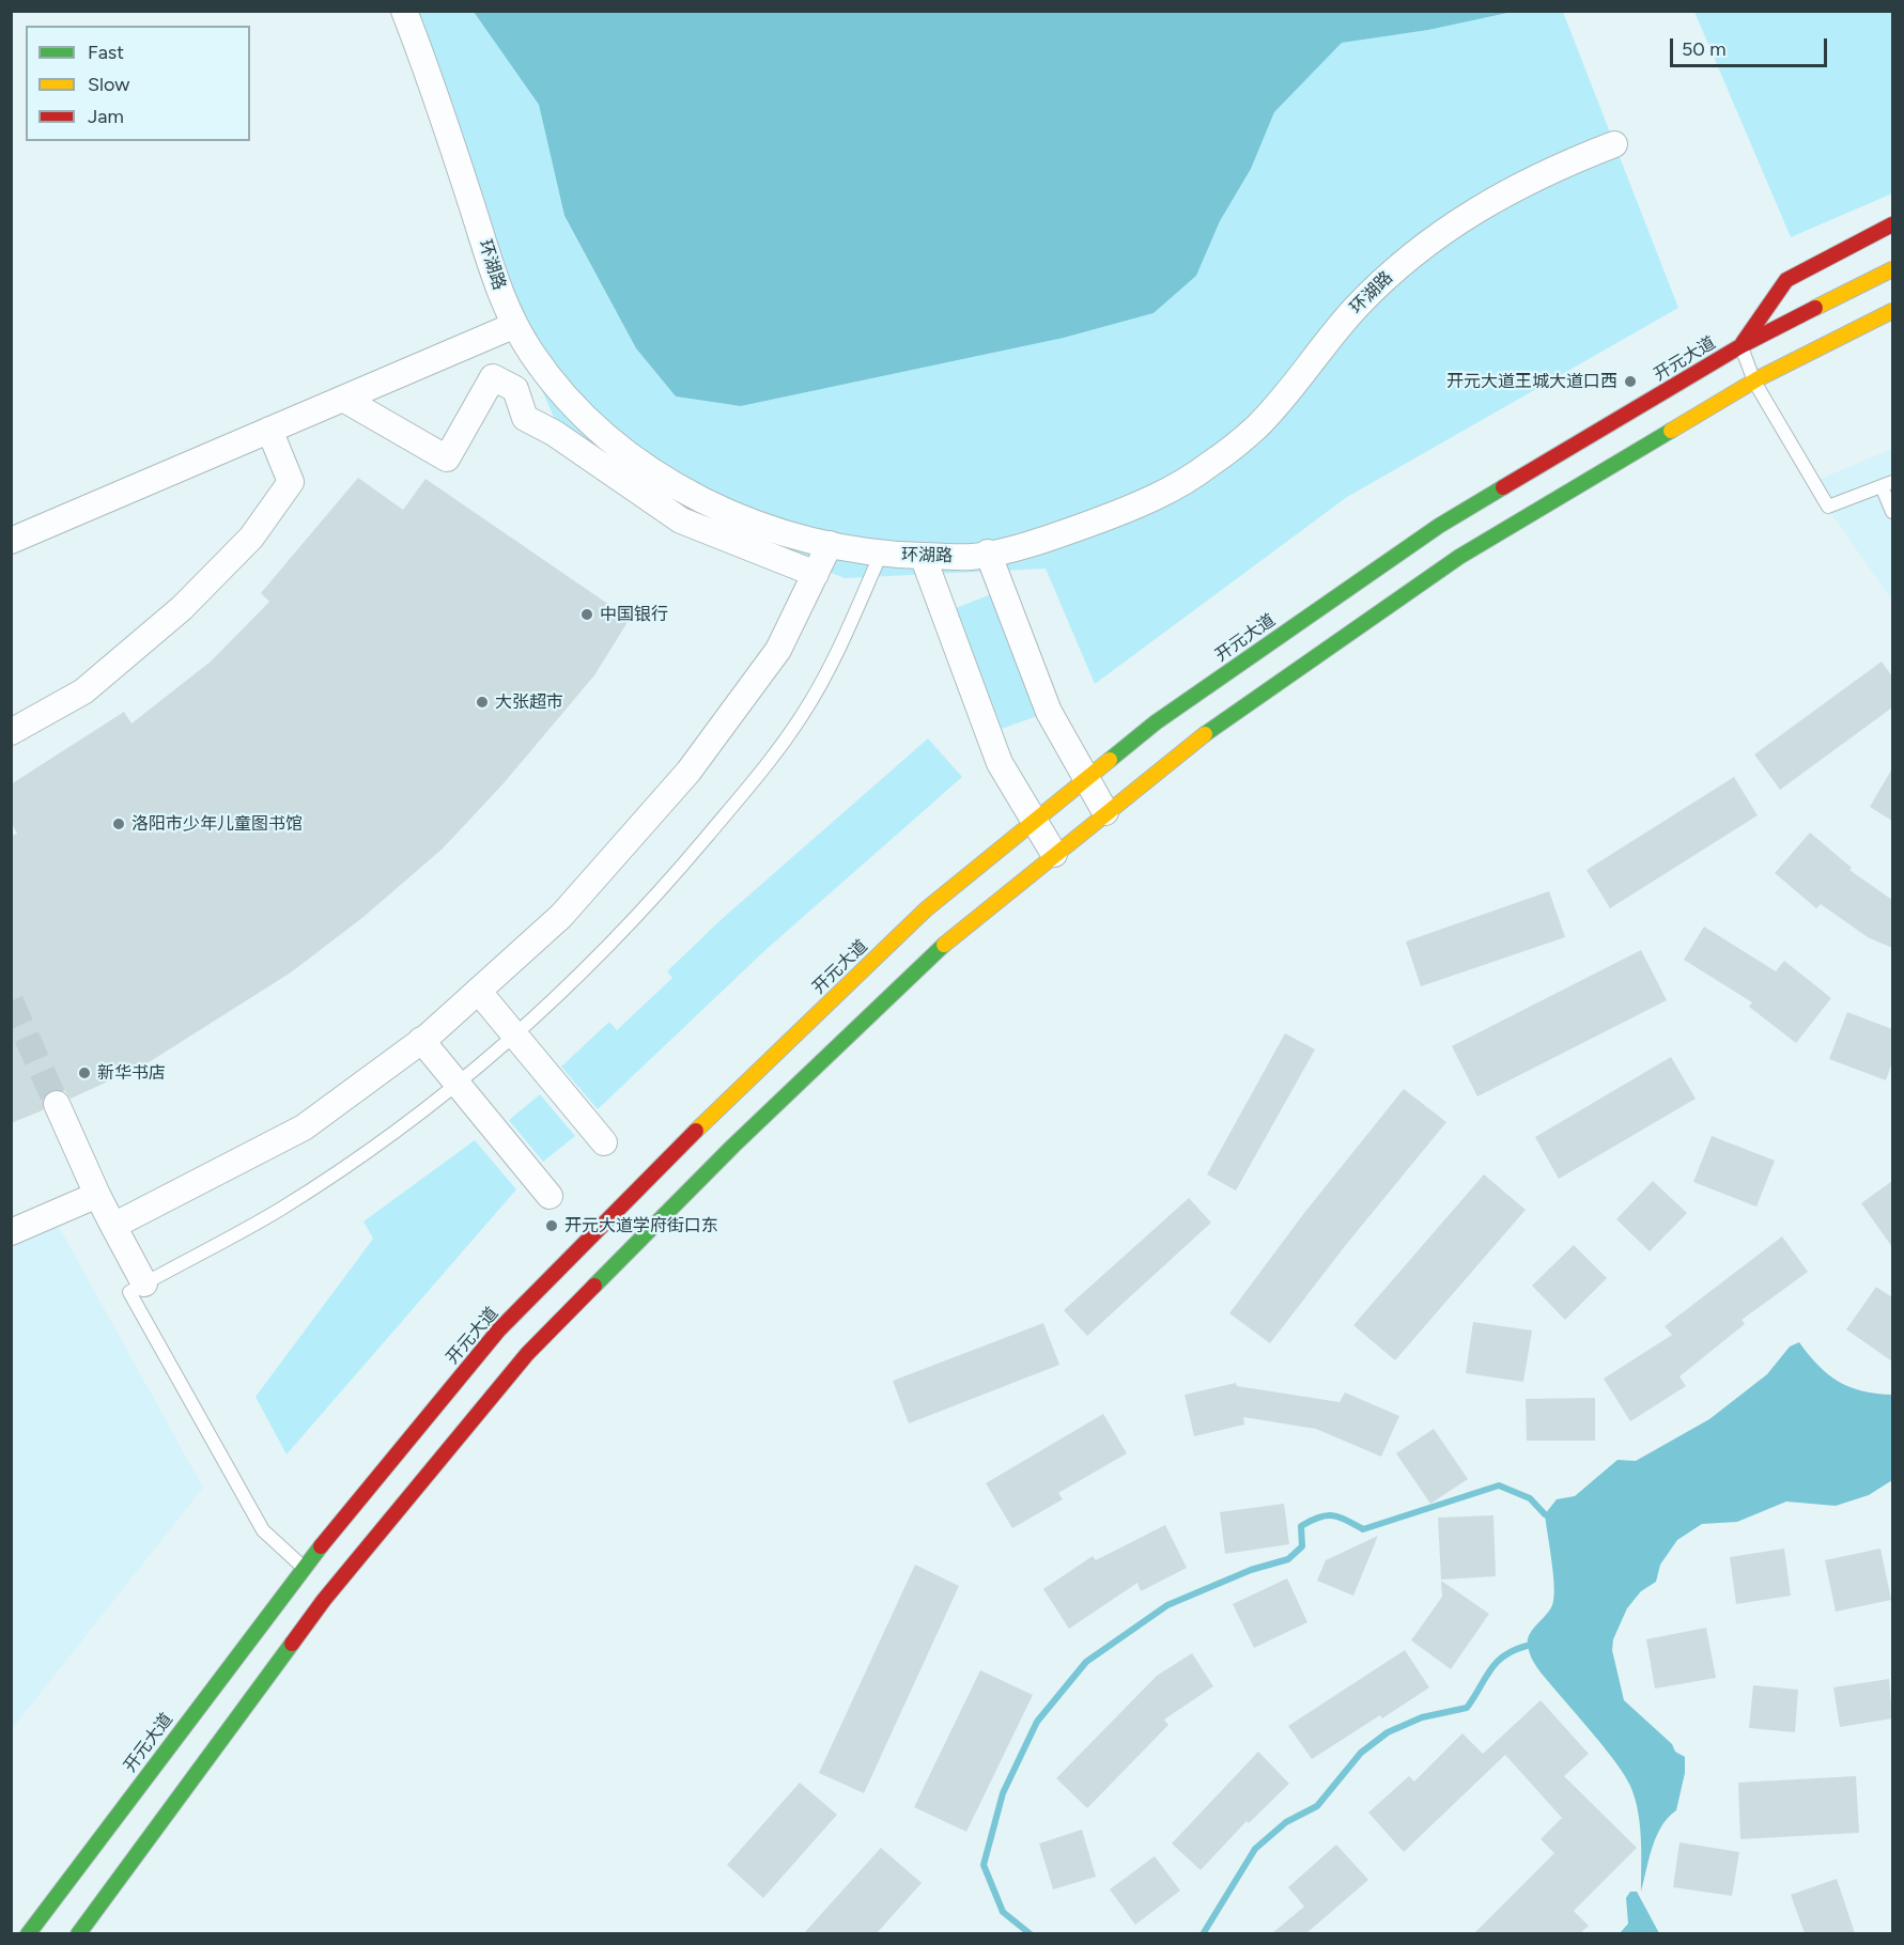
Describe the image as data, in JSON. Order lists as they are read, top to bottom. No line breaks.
{"streets":{"main road":["开元大道"],"street":["环湖路"]},"places":["开元大道王城大道口西","中国银行","大张超市","洛阳市少年儿童图书馆","新华书店","开元大道学府街口东"],"legend":["Fast","Slow","Jam"],"scale_bar":"50 m"}
